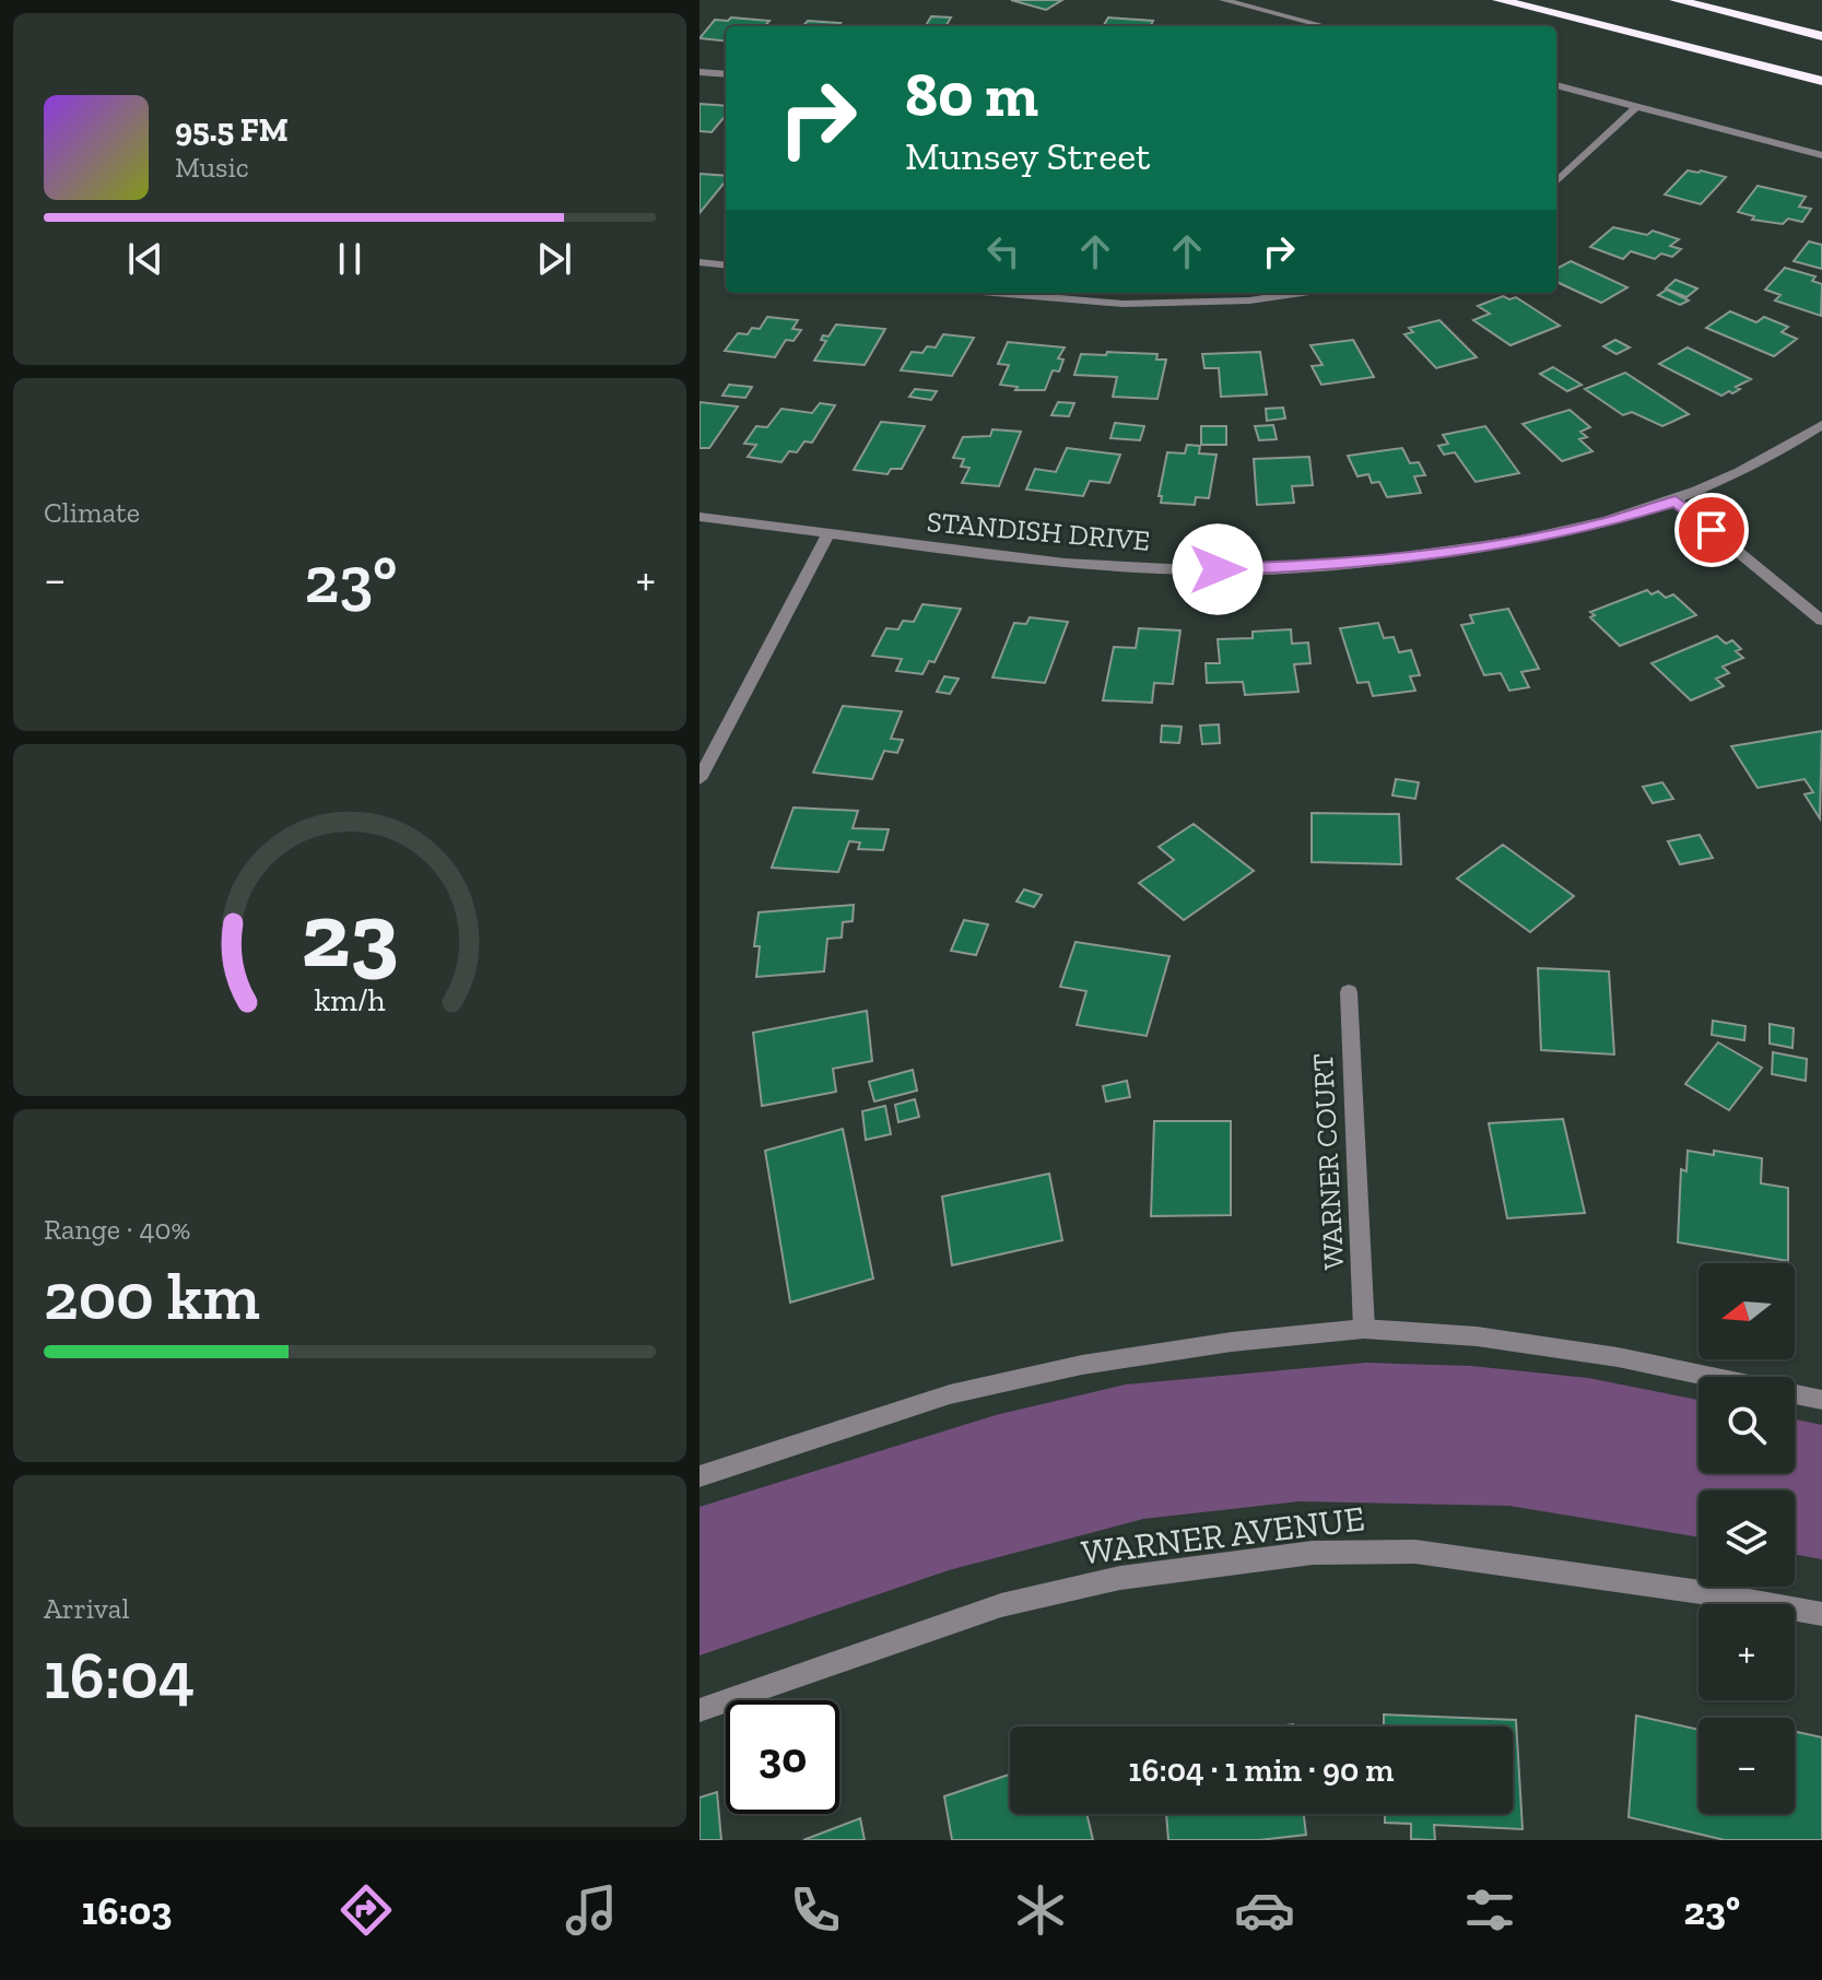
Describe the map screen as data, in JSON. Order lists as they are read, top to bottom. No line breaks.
{"streets":{"street":["STANDISH DRIVE","WARNER COURT","WARNER AVENUE"]},"north":"left","page":{"turn":["80 m","Munsey Street"],"song":["95.5 FM","Music"],"tile":["Climate",["Range · 40%","200 km"],["Arrival","16:04"]],"heat":["−","23°","+"],"map_buttons":["+","−"],"limit":"30","trip":"16:04 · 1 min · 90 m","tabs":["16:03","23°"],"gauge":["23","km/h"]}}
